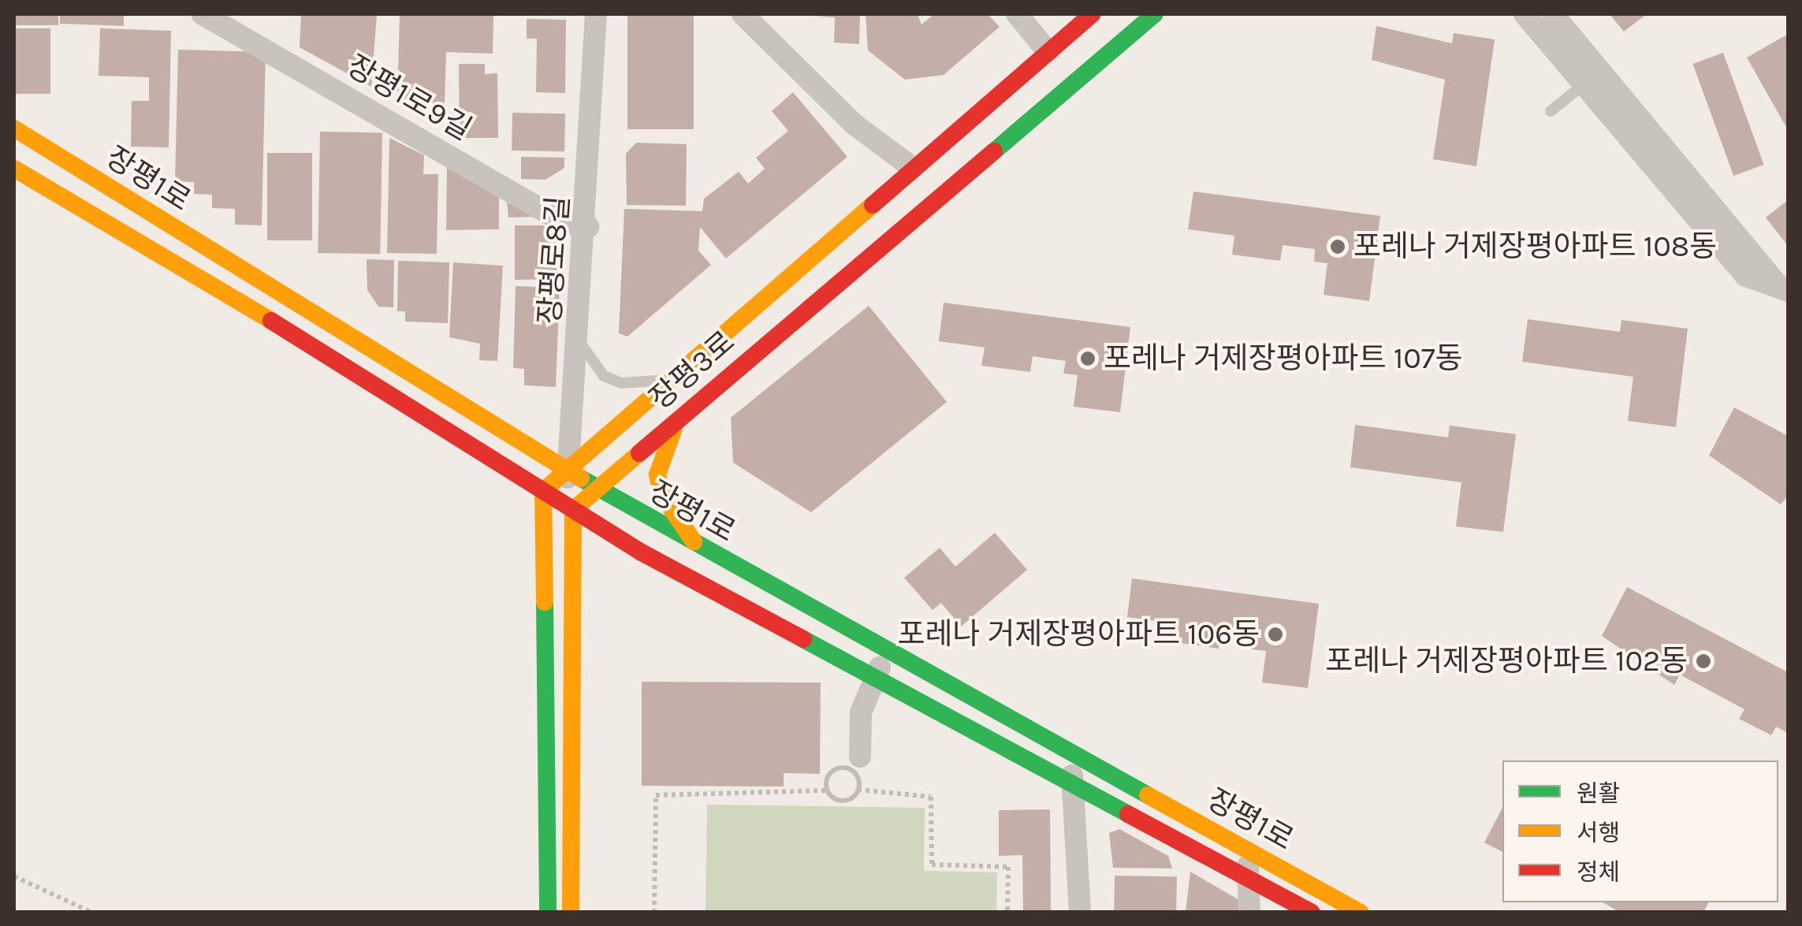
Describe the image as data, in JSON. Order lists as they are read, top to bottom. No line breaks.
{"streets":{"street":["장평1로9길","장평1로","장평로8길","장평3로"]},"crossings":[["장평1로9길","장평로8길"],["장평1로","장평로8길"],["장평1로","장평3로"],["장평로8길","장평3로"]],"places":["포레나 거제장평아파트 108동","포레나 거제장평아파트 107동","포레나 거제장평아파트 106동","포레나 거제장평아파트 102동"],"legend":["원활","서행","정체"]}
